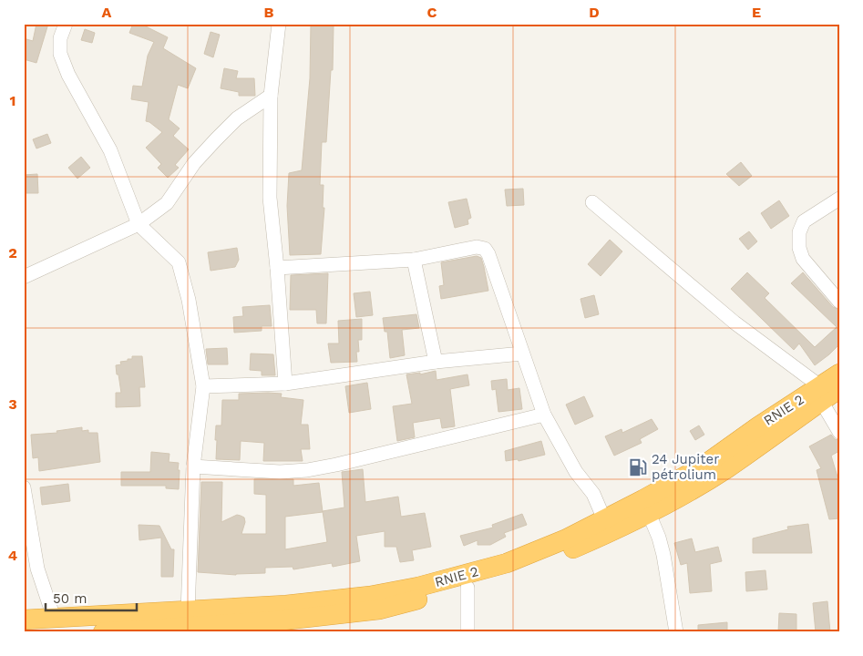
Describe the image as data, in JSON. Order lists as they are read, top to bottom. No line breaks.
{"streets":{"highway":["RNIE 2"]},"places":{"fuel station":["24 Jupiter pétrolium"]},"scale_bar":"50 m","grid":{"columns":["A","B","C","D","E"],"rows":["1","2","3","4"]}}
